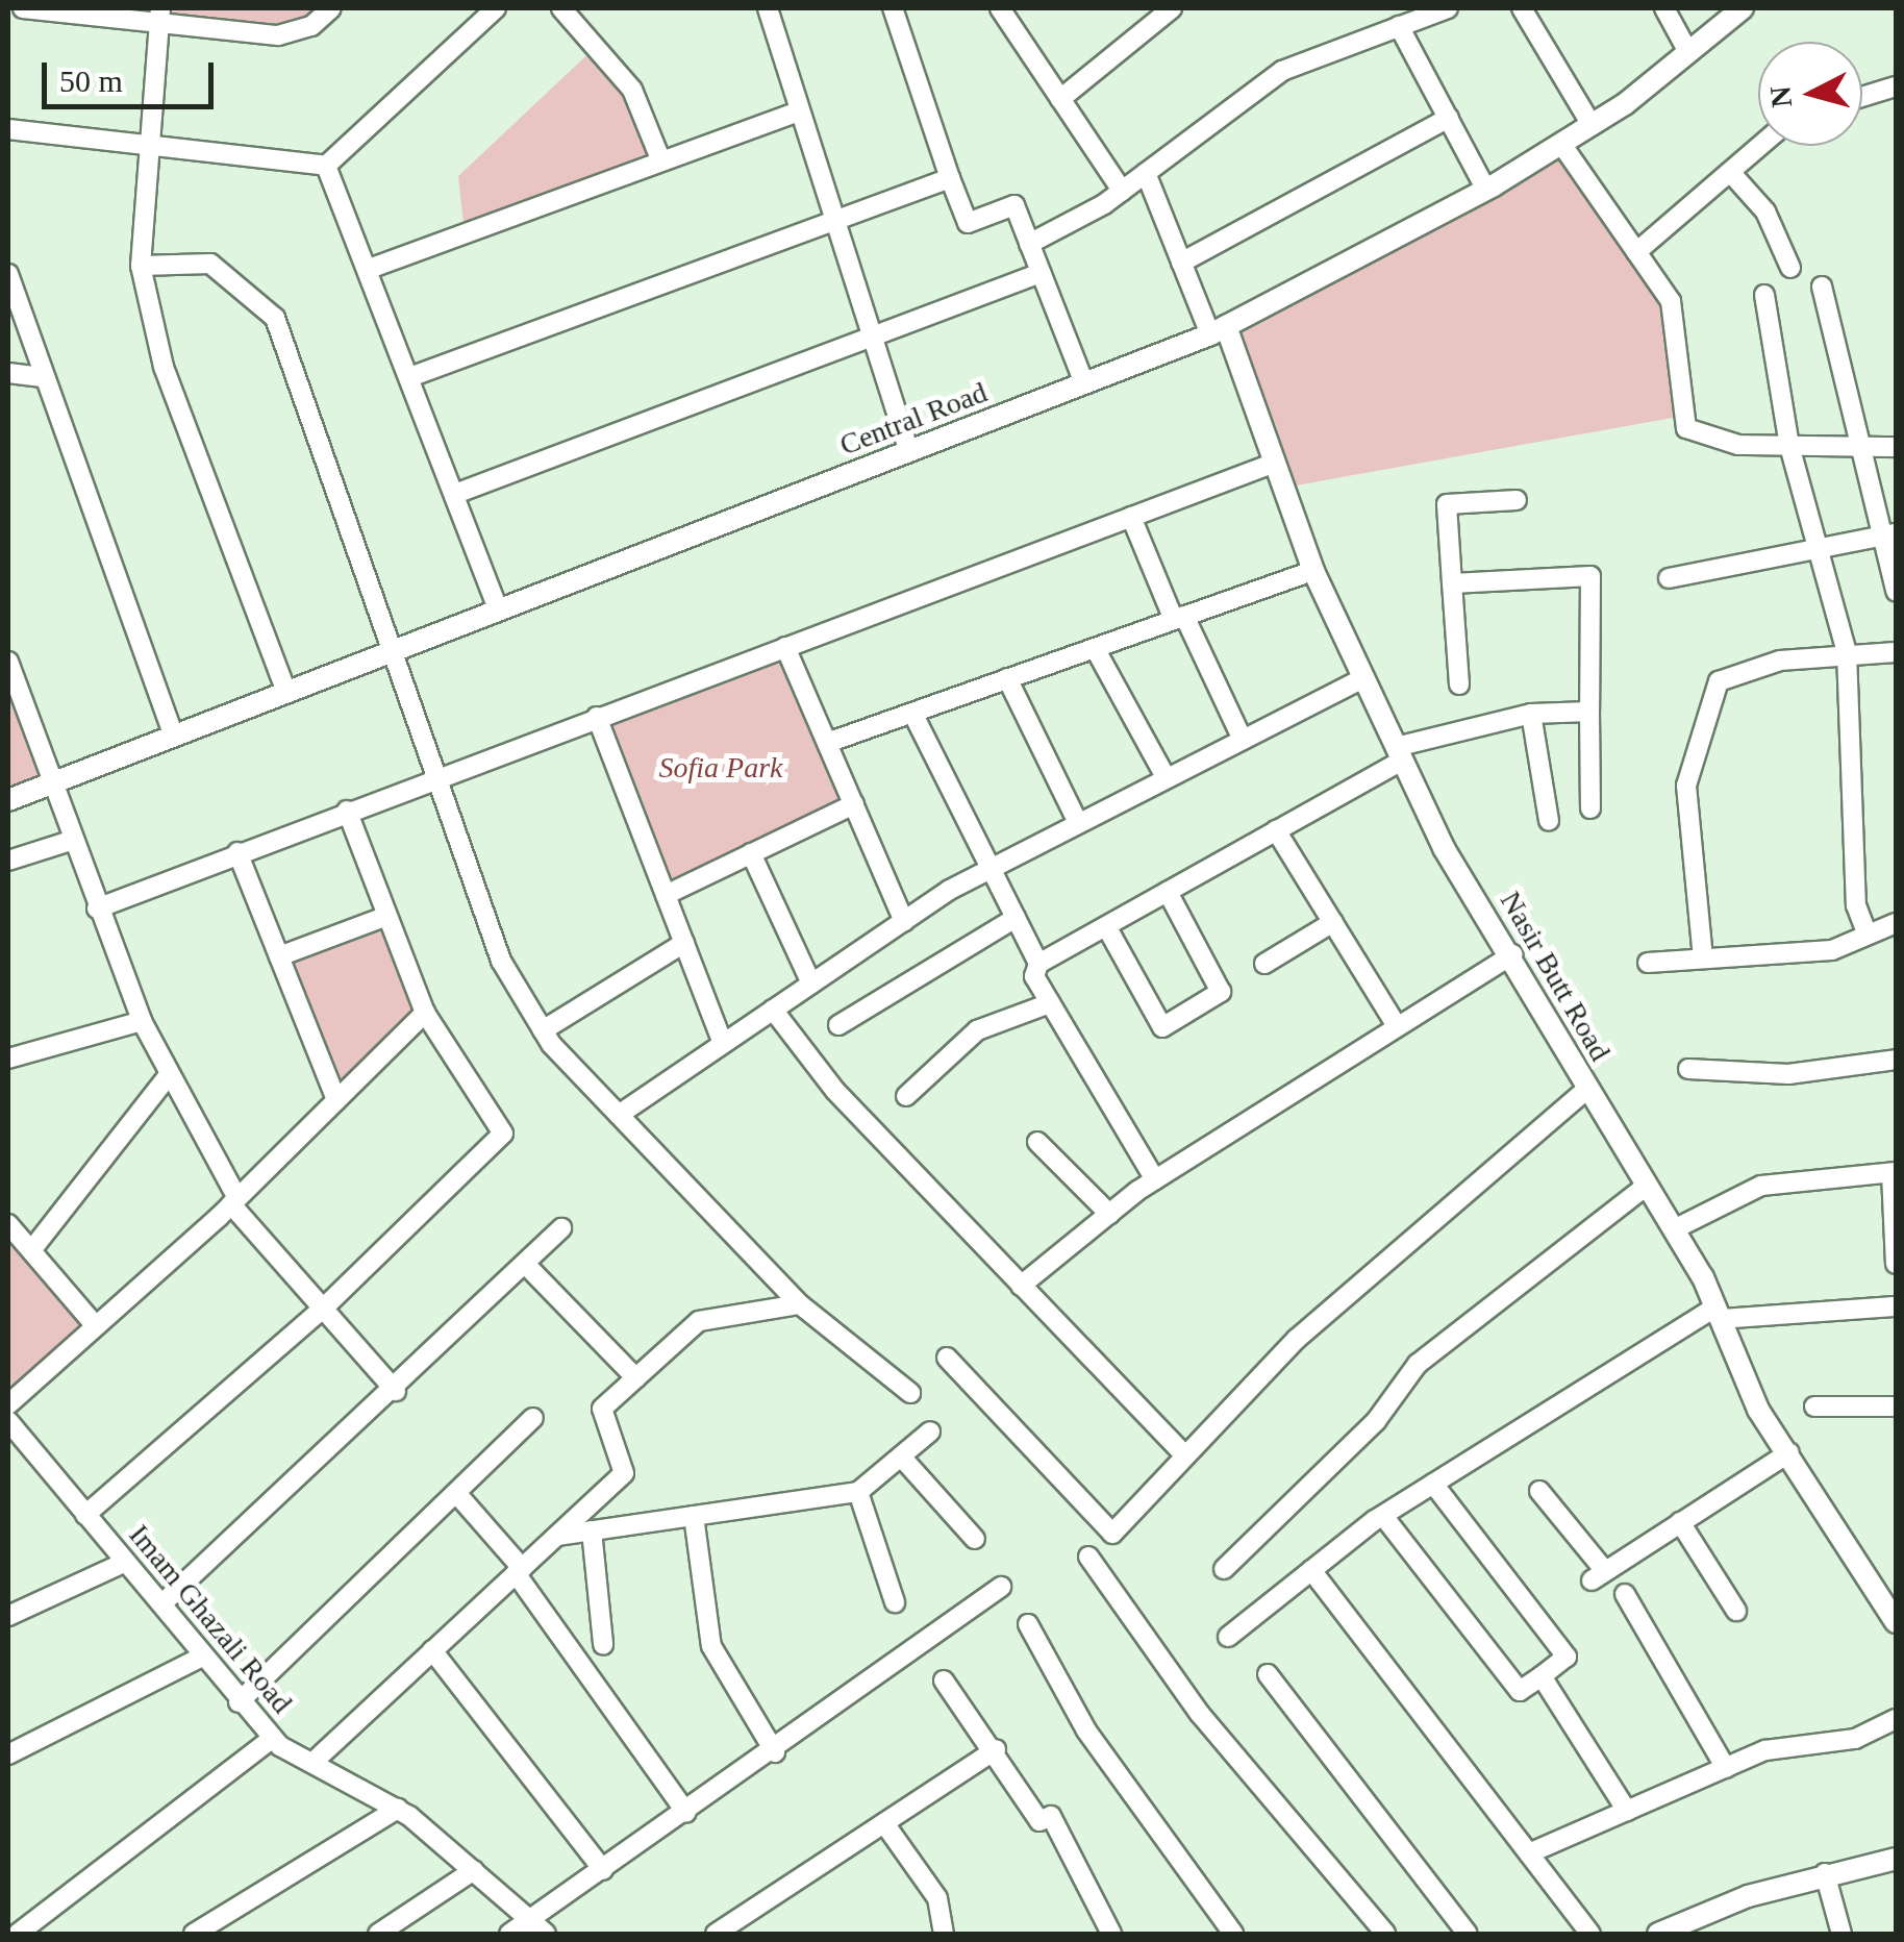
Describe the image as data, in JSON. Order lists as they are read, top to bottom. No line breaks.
{"streets":{"street":["Central Road","Nasir Butt Road","Imam Ghazali Road"]},"crossings":[["Central Road","Nasir Butt Road"]],"parks":["Sofia Park"],"scale_bar":"50 m","north":"left"}
